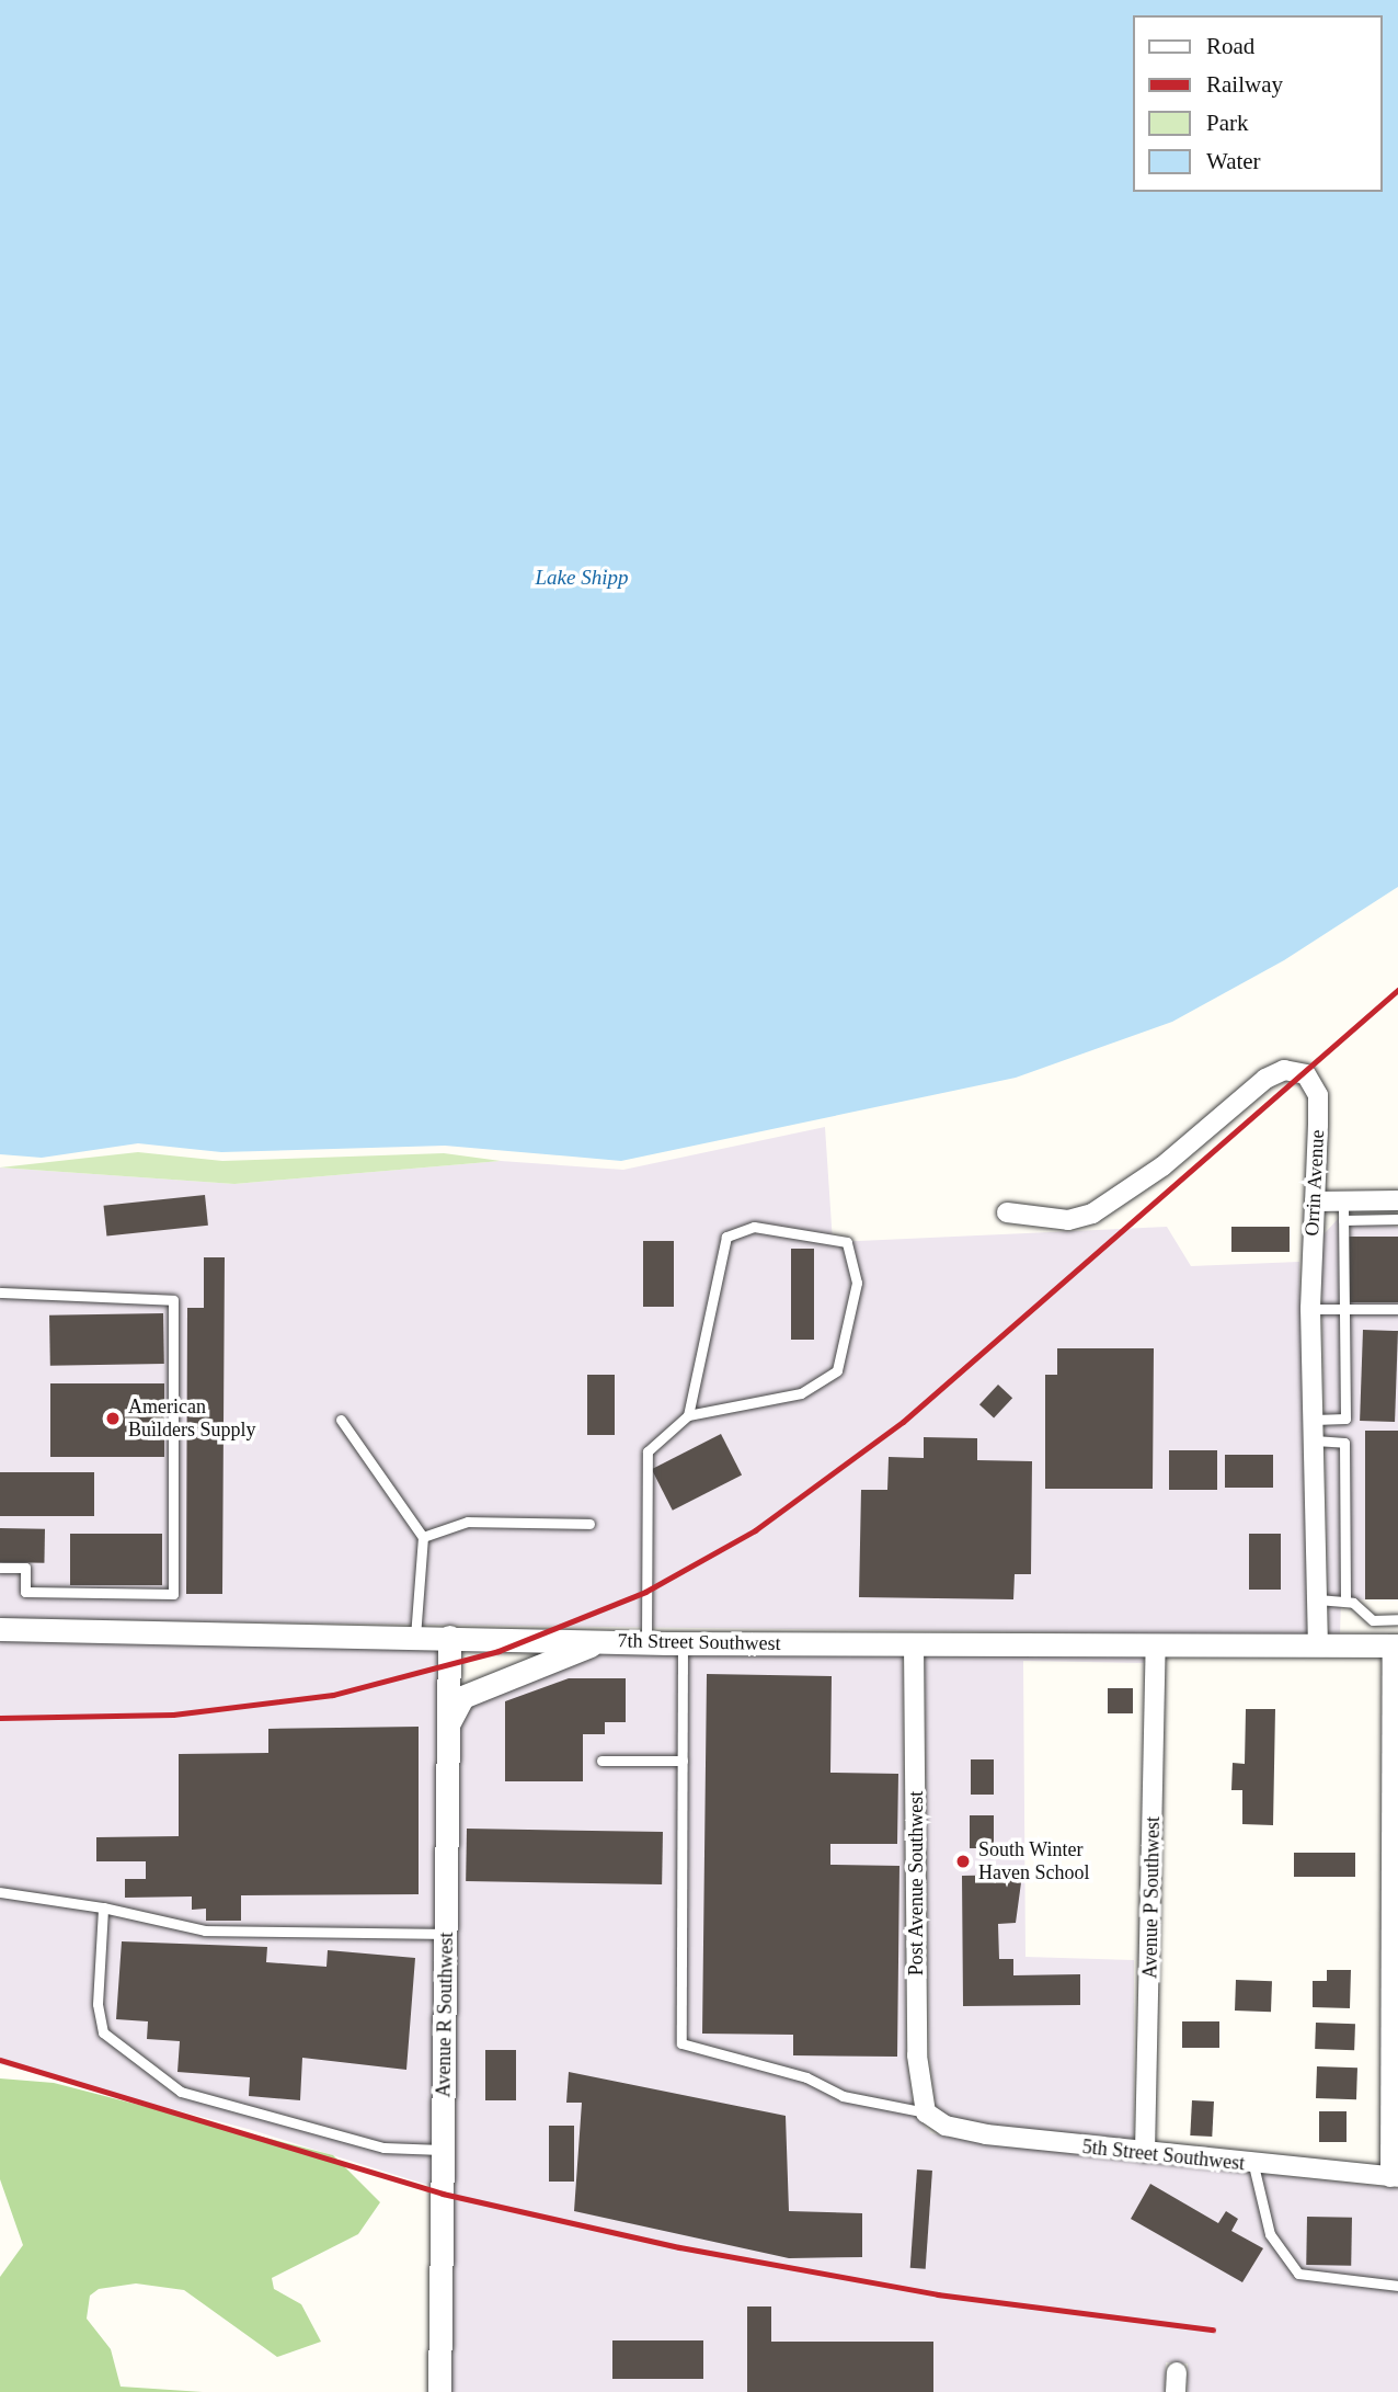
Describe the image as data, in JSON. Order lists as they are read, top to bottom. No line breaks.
{"streets":{"street":["Orrin Avenue","7th Street Southwest","Post Avenue Southwest","Avenue P Southwest","Avenue R Southwest","5th Street Southwest"]},"crossings":[["Orrin Avenue","7th Street Southwest"],["7th Street Southwest","Post Avenue Southwest"],["7th Street Southwest","Avenue P Southwest"],["7th Street Southwest","Avenue R Southwest"],["Post Avenue Southwest","5th Street Southwest"],["Avenue P Southwest","5th Street Southwest"]],"water":["Lake Shipp"],"places":["American Builders Supply","South Winter Haven School"],"legend":["Road","Railway","Park","Water"]}
